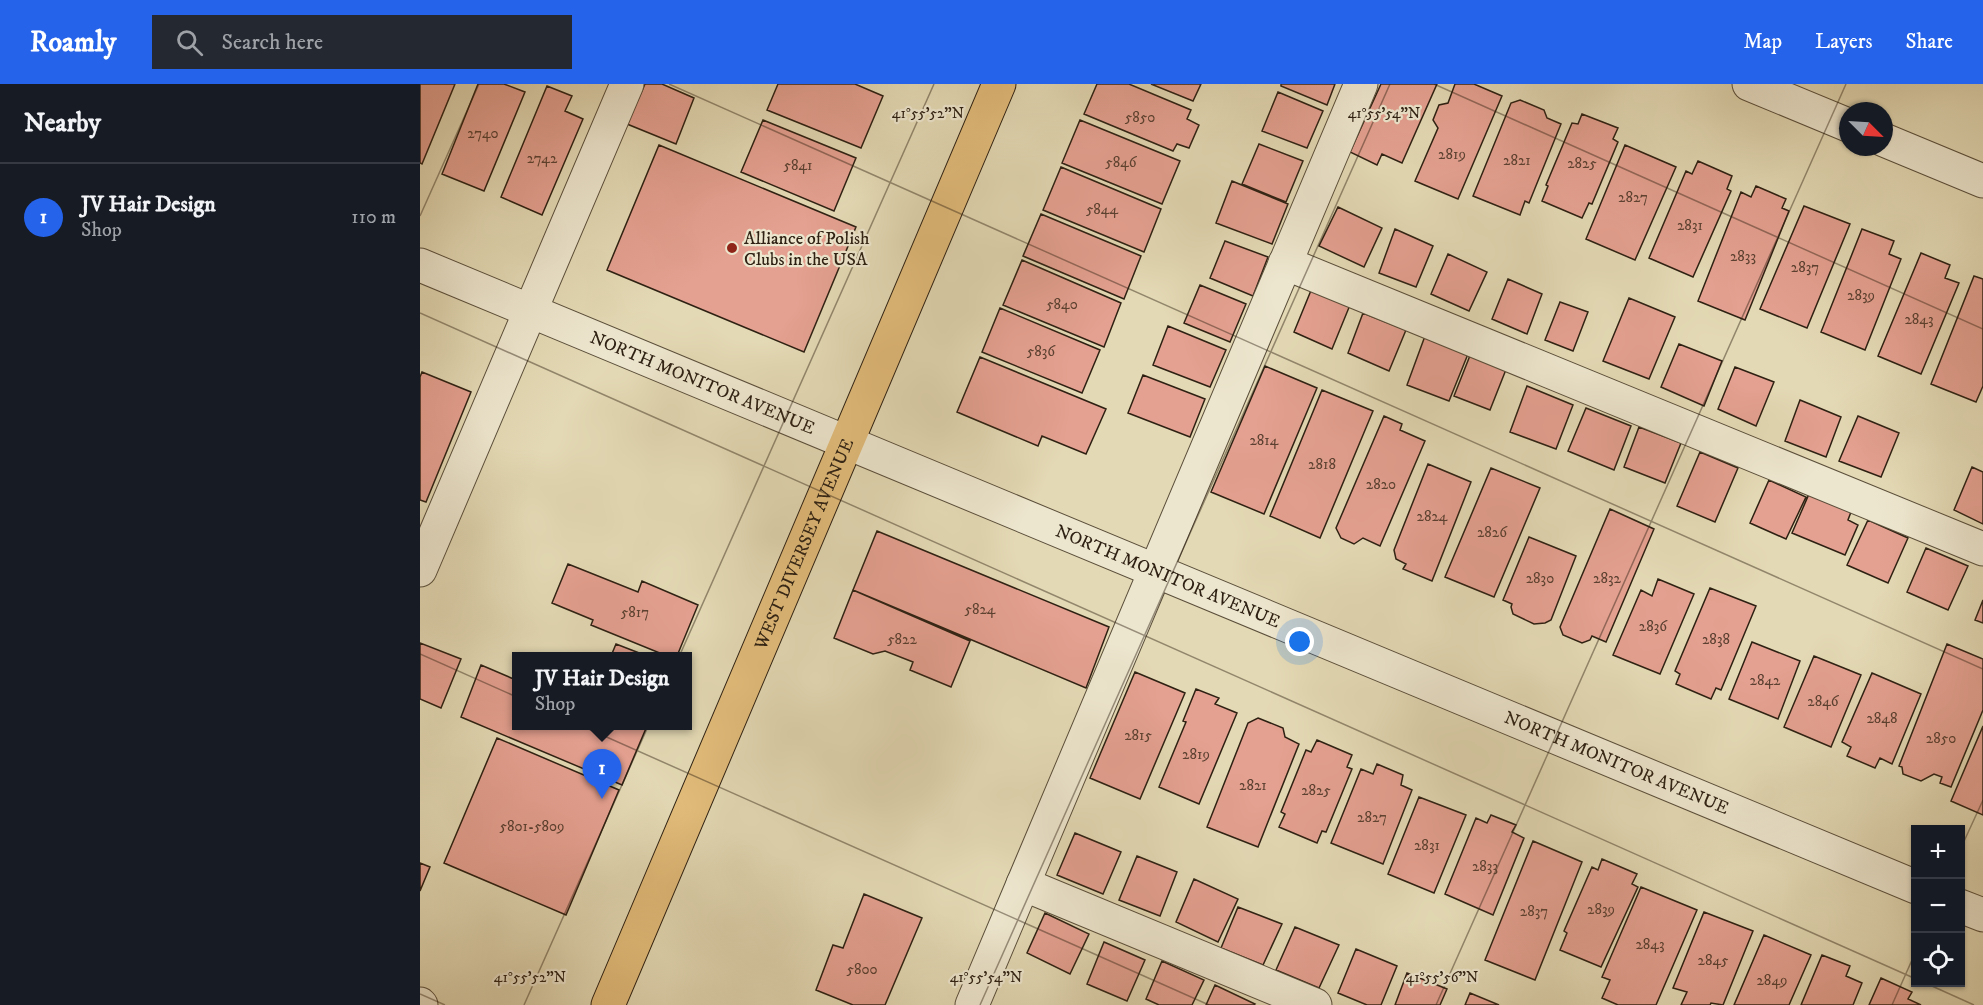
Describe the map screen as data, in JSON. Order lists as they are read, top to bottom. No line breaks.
{"streets":{"main road":["WEST DIVERSEY AVENUE"],"street":["NORTH MONITOR AVENUE"]},"crossings":[["NORTH MONITOR AVENUE","WEST DIVERSEY AVENUE"]],"places":["Alliance of Polish Clubs in the USA"],"house_numbers":["5850","2740","2819","2742","2821","5846","2825","5841","2827","5844","2831","2833","2837","2839","5840","2843","5836","2814","2818","2820","2824","2826","2830","2832","5824","5817","2836","5822","2838","2842","2846","2848","2815","2850","2819","2821","2825","2827","5801-5809","2831","2833","2839","2837","2843","2845","5800","2849"],"north":"bottom right","page":{"header":"Roamly","search":"Search here","nav":["Map","Layers","Share"],"heading":"Nearby","list":[{"mark":"1","name":"JV Hair Design","note":"Shop","value":"110 m"}],"popup":["JV Hair Design","Shop"],"pins":"1","map_buttons":["+","−"]},"coordinates":["41°55'52\"N","41°55'54\"N","41°55'56\"N"]}
